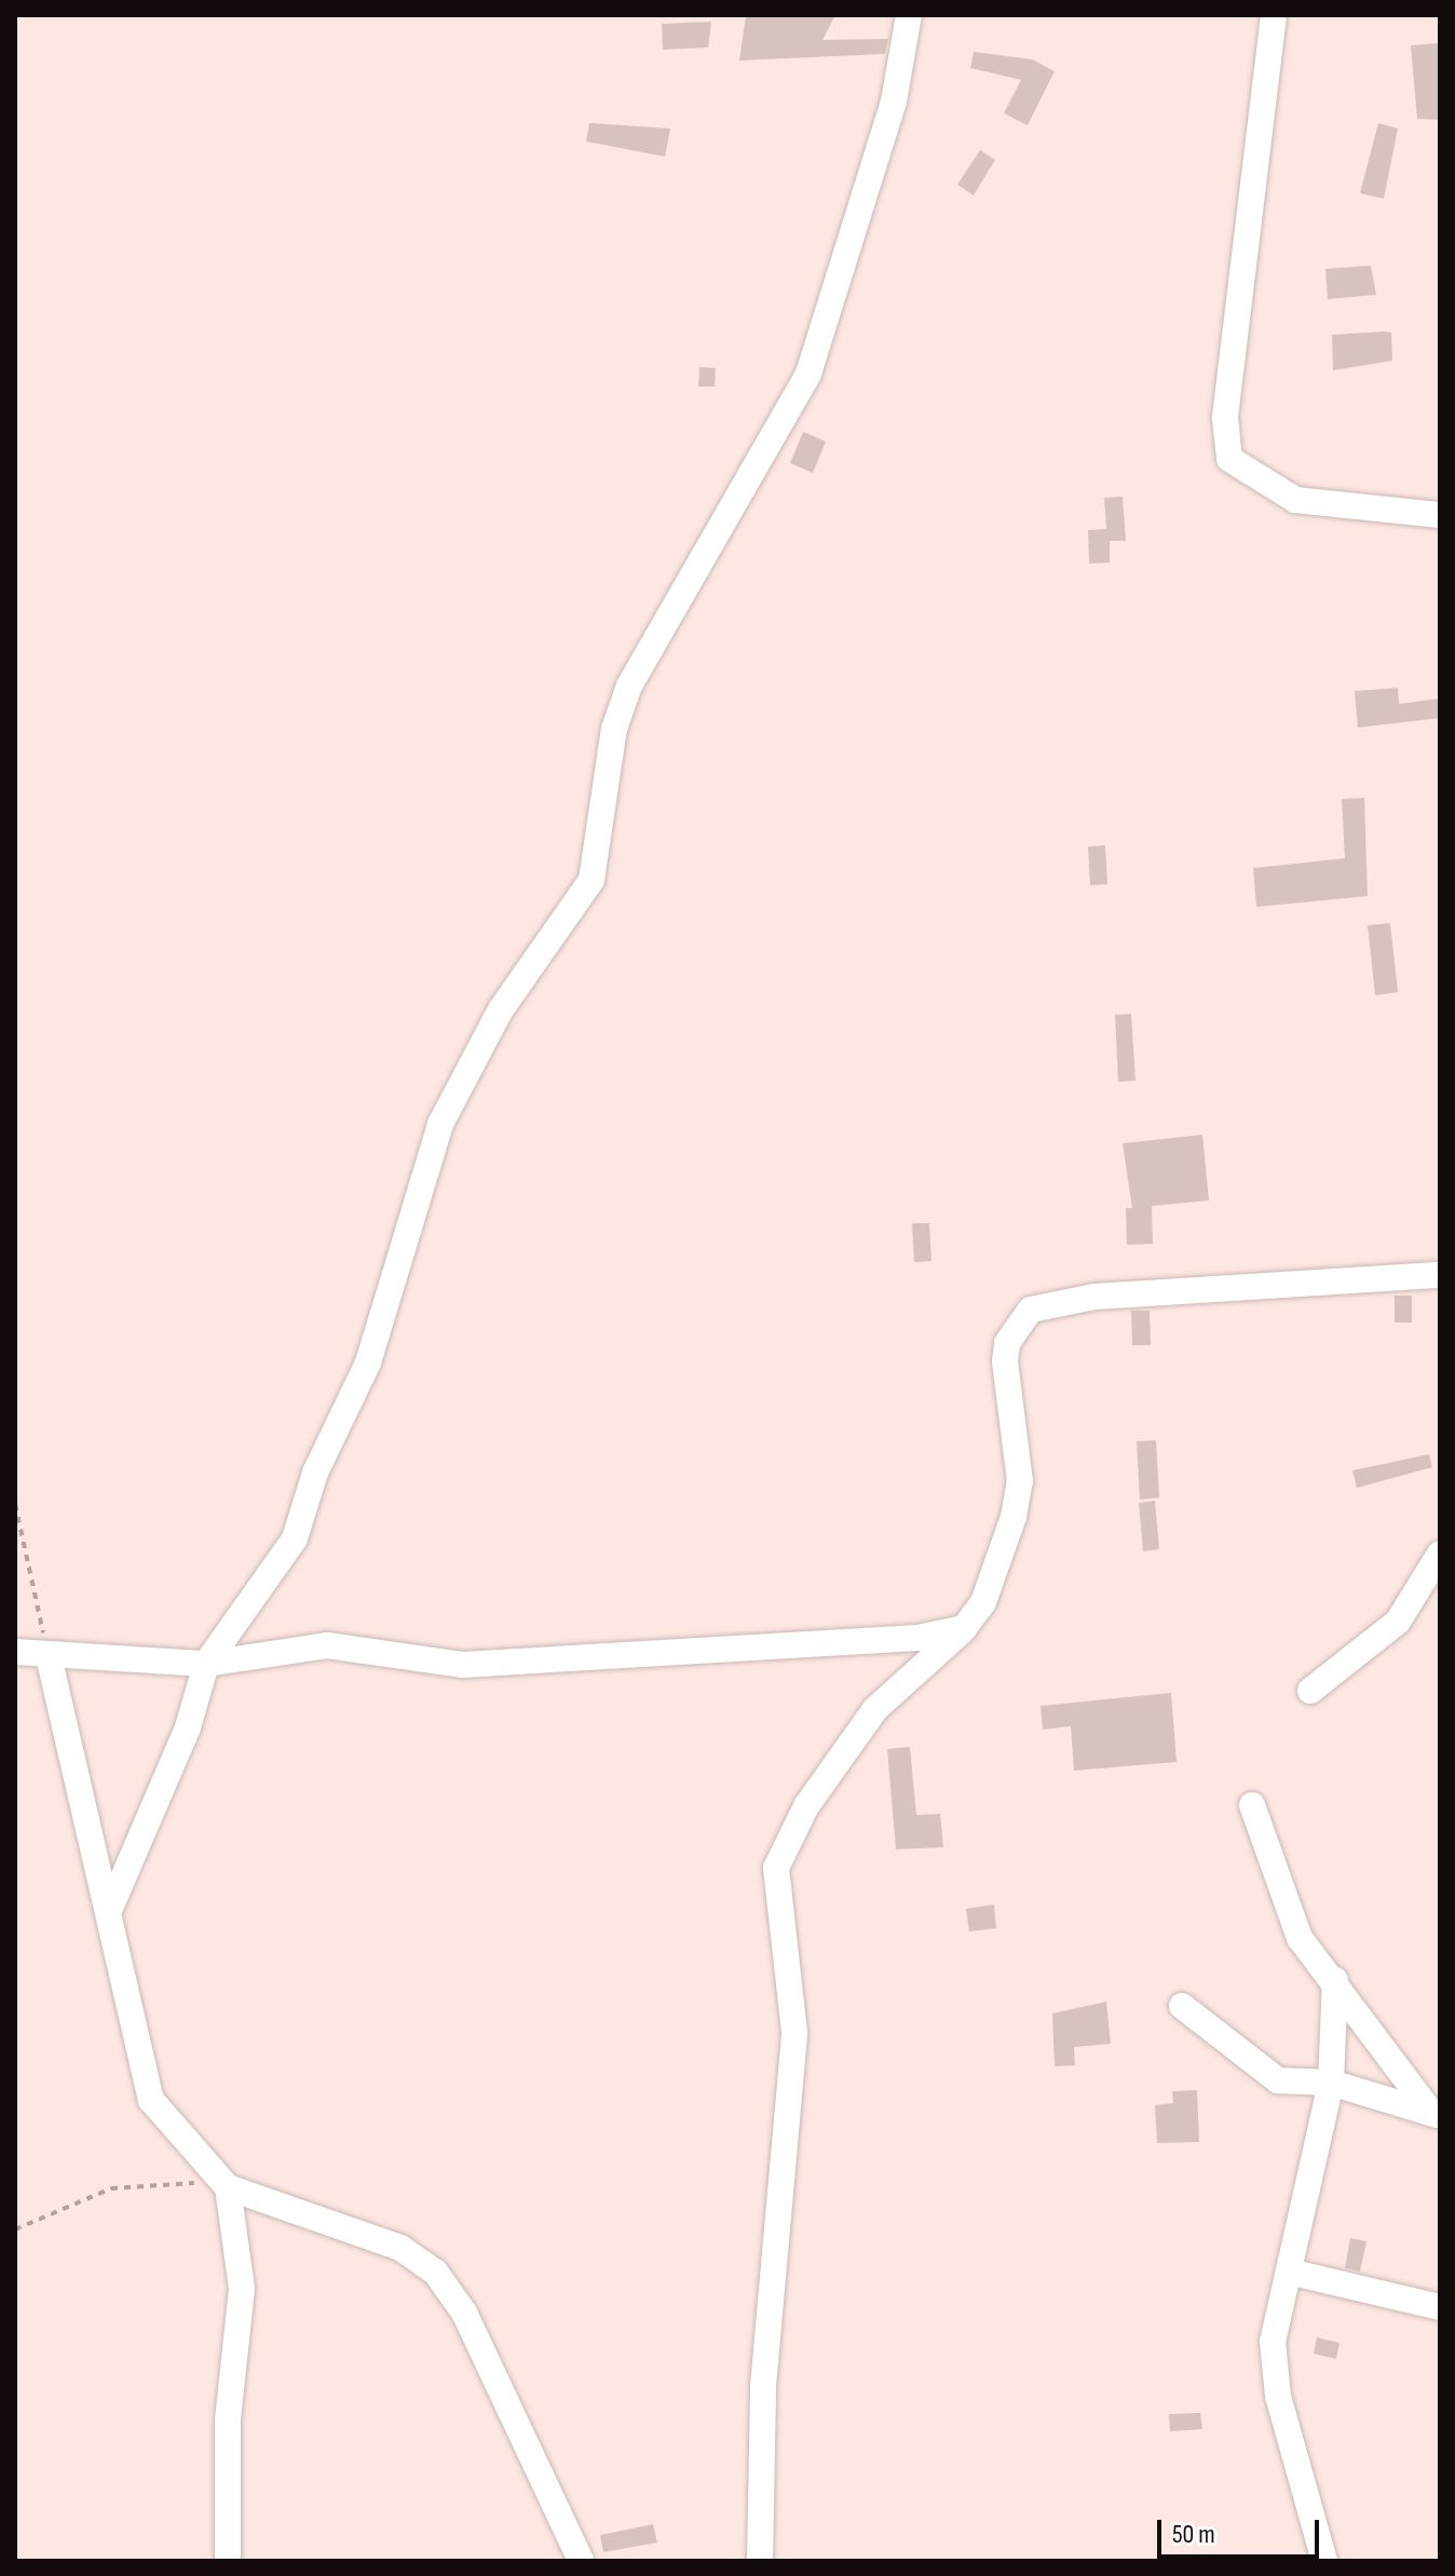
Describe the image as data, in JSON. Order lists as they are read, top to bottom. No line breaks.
{"scale_bar":"50 m"}
